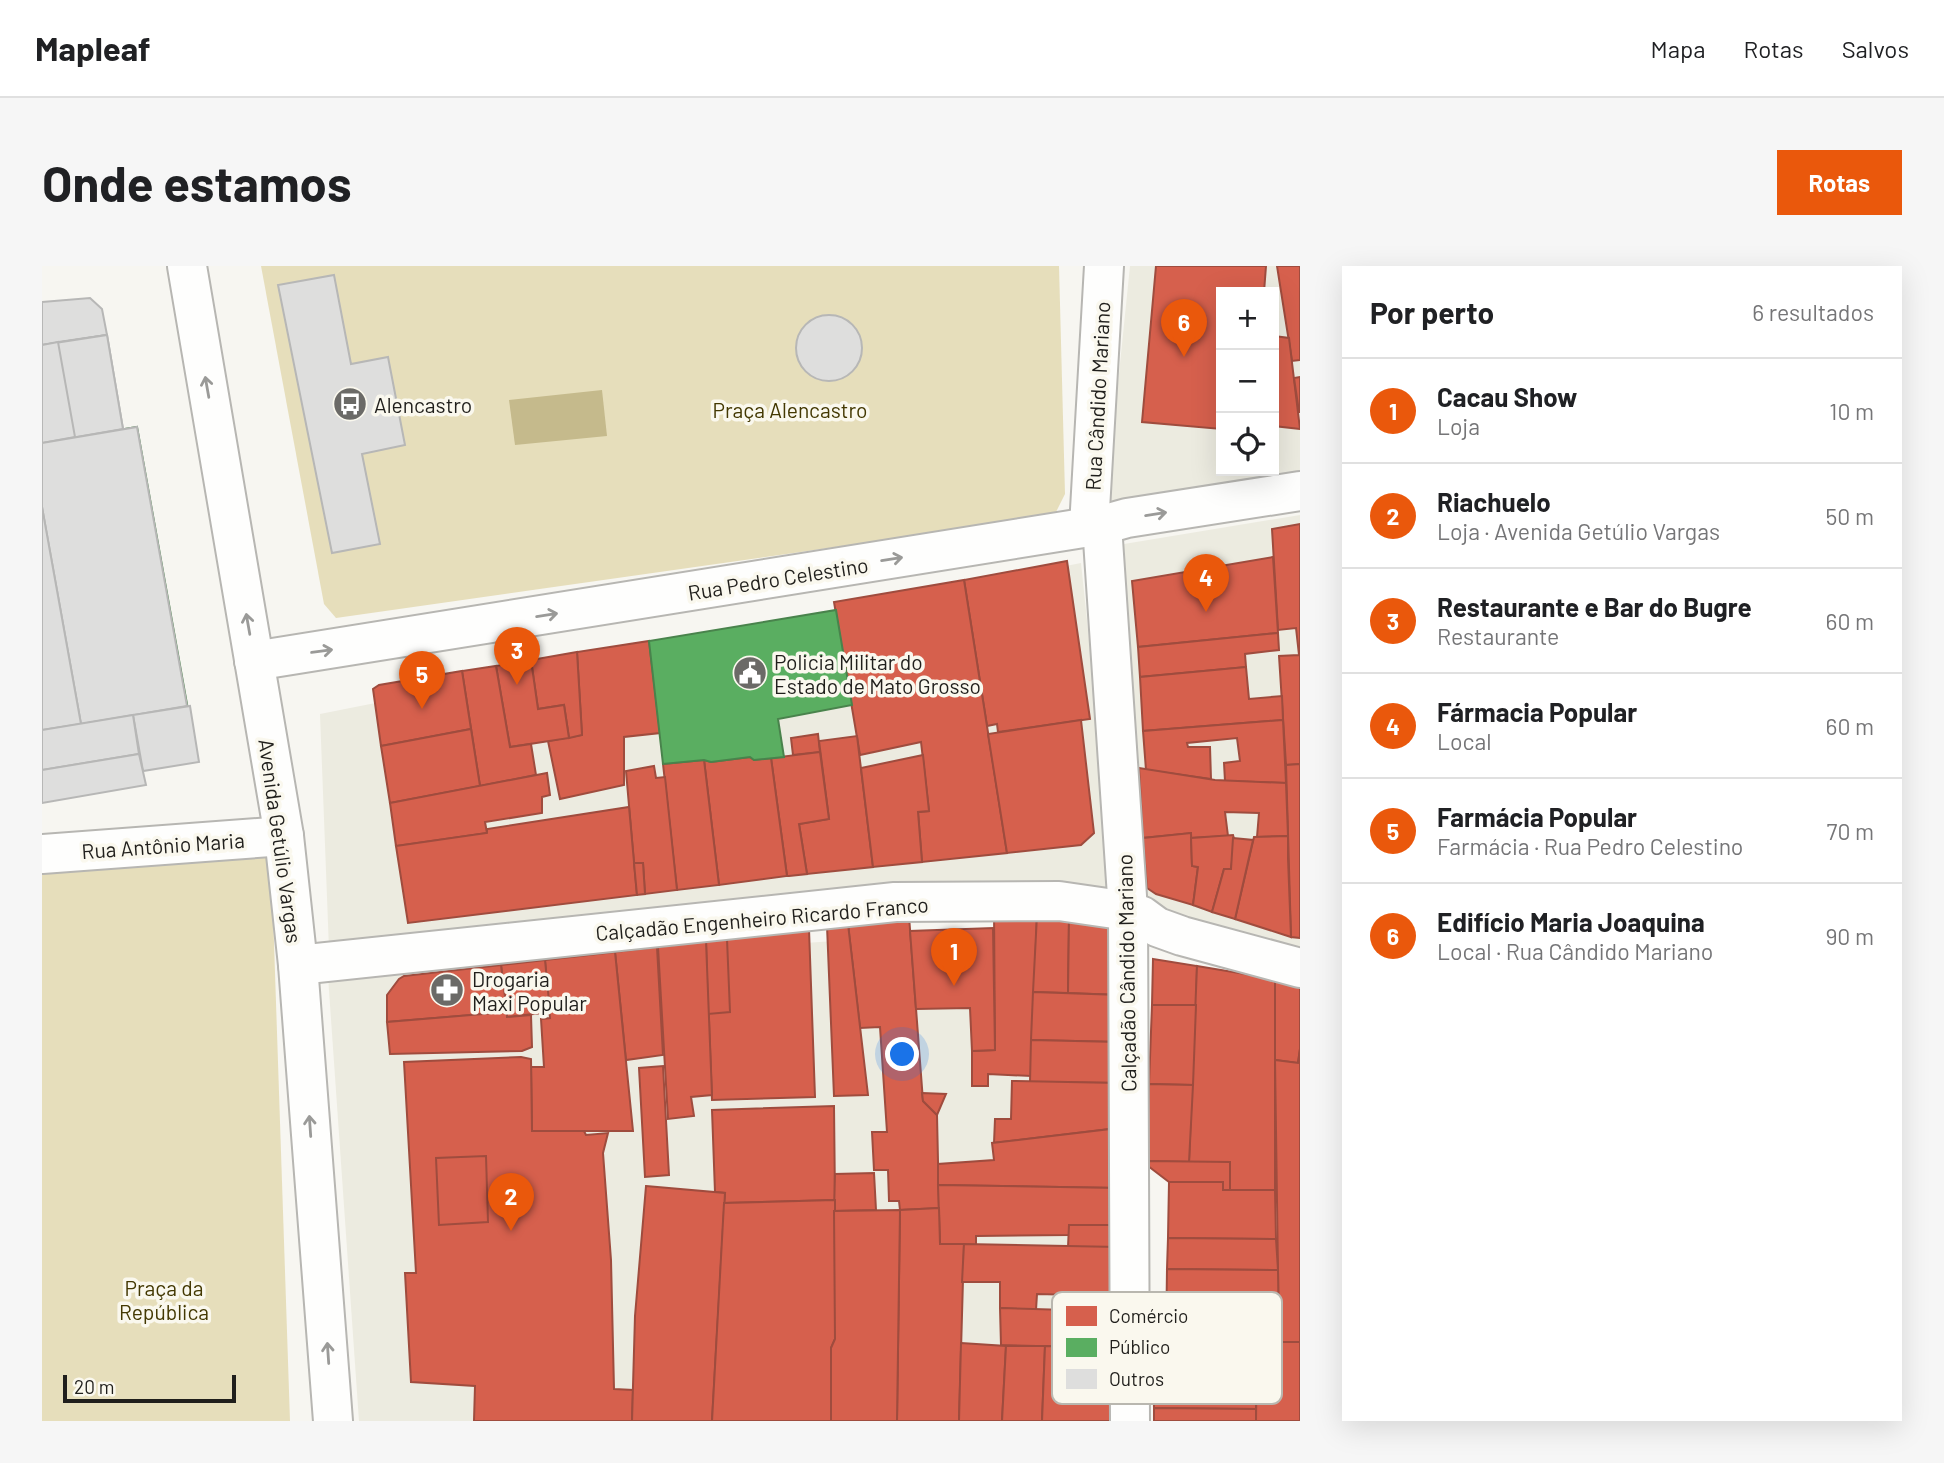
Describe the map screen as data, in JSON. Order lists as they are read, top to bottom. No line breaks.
{"streets":{"street":["Rua Cândido Mariano","Rua Pedro Celestino","Avenida Getúlio Vargas","Rua Antônio Maria","Calçadão Engenheiro Ricardo Franco","Calçadão Cândido Mariano"]},"crossings":[["Rua Cândido Mariano","Rua Pedro Celestino"],["Rua Cândido Mariano","Calçadão Cândido Mariano"],["Rua Pedro Celestino","Avenida Getúlio Vargas"],["Rua Pedro Celestino","Calçadão Cândido Mariano"],["Avenida Getúlio Vargas","Rua Antônio Maria"],["Avenida Getúlio Vargas","Calçadão Engenheiro Ricardo Franco"],["Calçadão Engenheiro Ricardo Franco","Calçadão Cândido Mariano"]],"one_way":["Rua Pedro Celestino","Avenida Getúlio Vargas"],"parks":["Praça Alencastro","Praça da República"],"places":{"bus stop":["Alencastro"],"public building":["Policia Militar do Estado de Mato Grosso"],"pharmacy":["Drogaria Maxi Popular"]},"legend":["Comércio","Público","Outros"],"scale_bar":"20 m","page":{"header":"Mapleaf","nav":["Mapa","Rotas","Salvos"],"buttons":"Rotas","title":"Onde estamos","heading":["Por perto","6 resultados"],"map_buttons":["+","−"],"pins":["6","4","3","5","1","2"],"list":[{"mark":"1","name":"Cacau Show","note":"Loja","value":"10 m"},{"mark":"2","name":"Riachuelo","note":"Loja · Avenida Getúlio Vargas","value":"50 m"},{"mark":"3","name":"Restaurante e Bar do Bugre","note":"Restaurante","value":"60 m"},{"mark":"4","name":"Fármacia Popular","note":"Local","value":"60 m"},{"mark":"5","name":"Farmácia Popular","note":"Farmácia · Rua Pedro Celestino","value":"70 m"},{"mark":"6","name":"Edifício Maria Joaquina","note":"Local · Rua Cândido Mariano","value":"90 m"}],"scale":"20 m"}}
